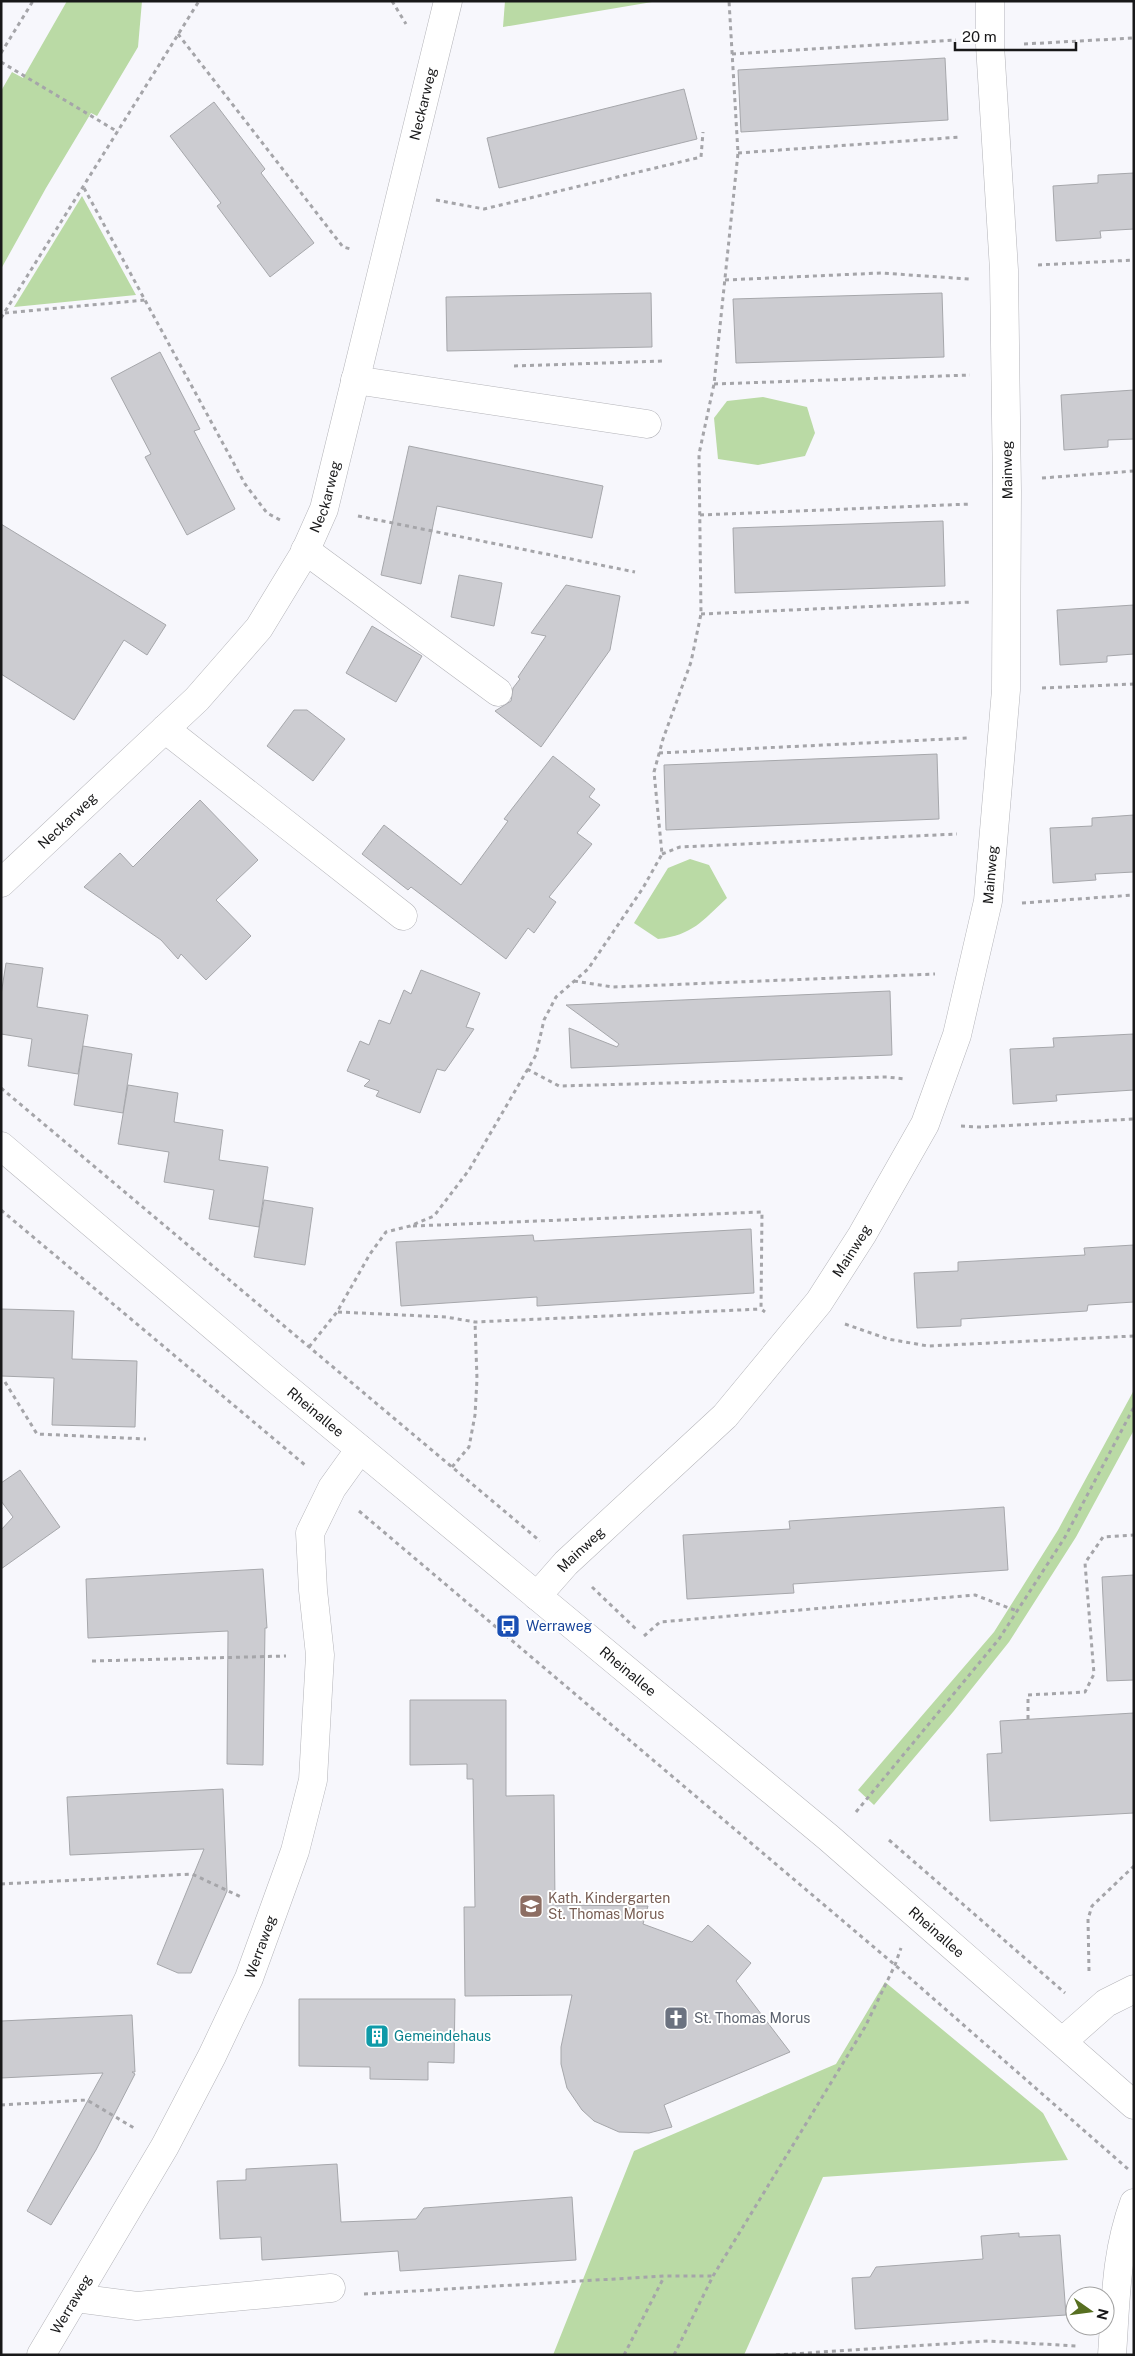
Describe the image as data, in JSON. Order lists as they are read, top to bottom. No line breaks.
{"streets":{"street":["Neckarweg","Mainweg","Rheinallee","Werraweg"]},"crossings":[["Mainweg","Rheinallee"],["Rheinallee","Werraweg"]],"places":{"bus stop":["Werraweg"],"school or university":["Kath. Kindergarten St. Thomas Morus"],"church":["St. Thomas Morus"],"building":["Gemeindehaus"]},"scale_bar":"20 m","north":"right"}
